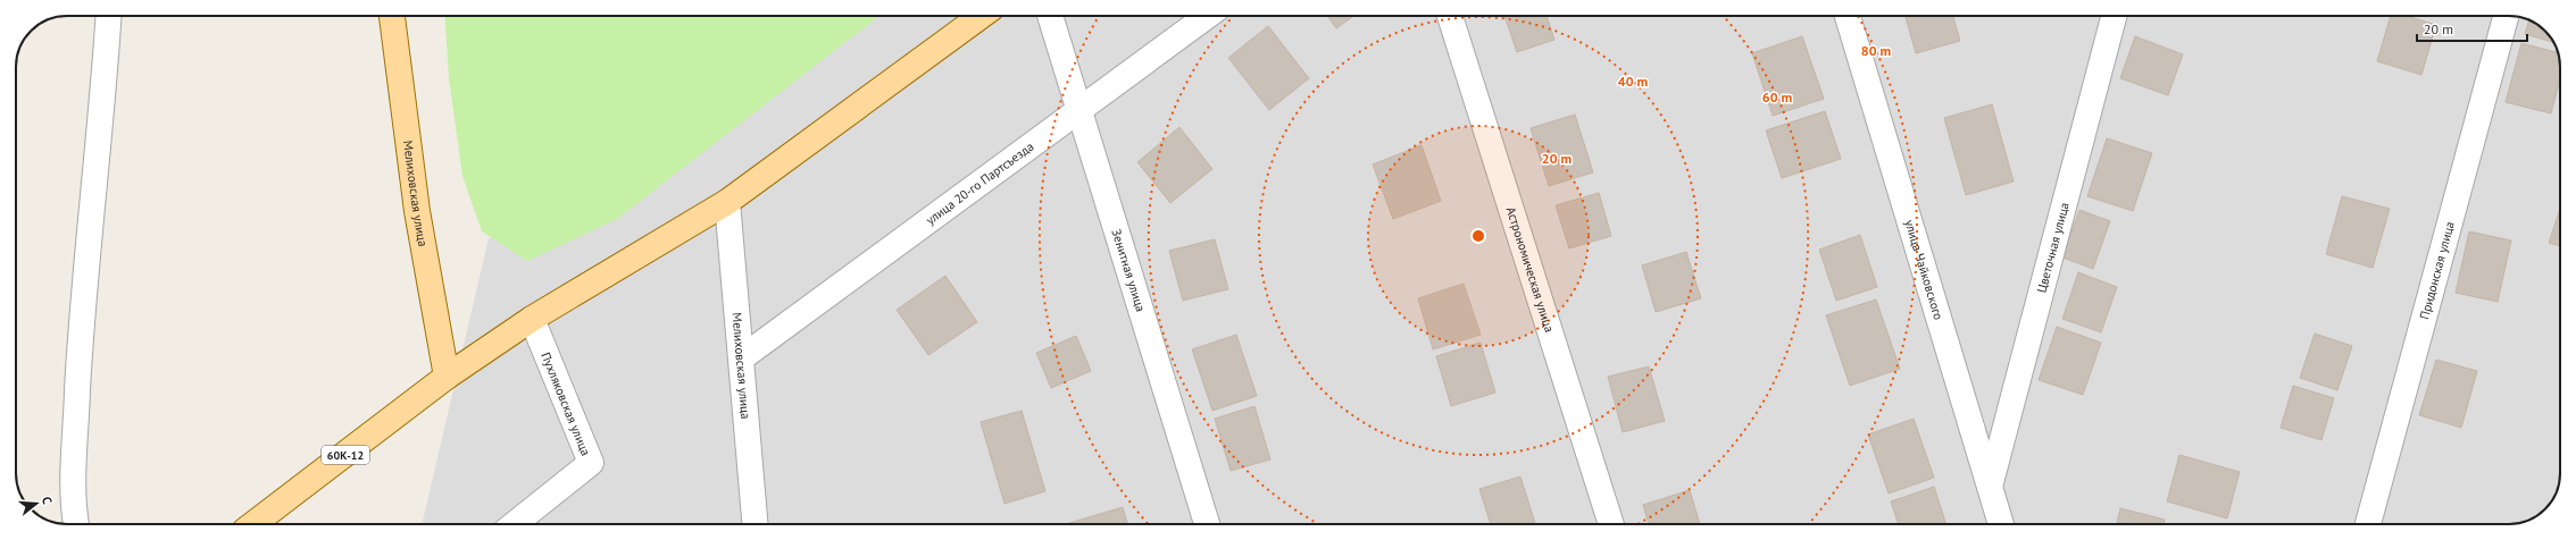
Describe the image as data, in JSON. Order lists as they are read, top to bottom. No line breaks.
{"streets":{"main road":["Мелиховская улица","60К-12"],"street":["улица 20-го Партсъезда","Цветочная улица","Зенитная улица","Астрономическая улица","улица Чайковского","Придонская улица","Пухляковская улица"]},"crossings":[["улица 20-го Партсъезда","Мелиховская улица"],["улица 20-го Партсъезда","Зенитная улица"],["Мелиховская улица","60К-12"],["Цветочная улица","улица Чайковского"]],"scale_bar":"20 m","north":"right","rings":["80 m","40 m","60 m","20 m"]}
